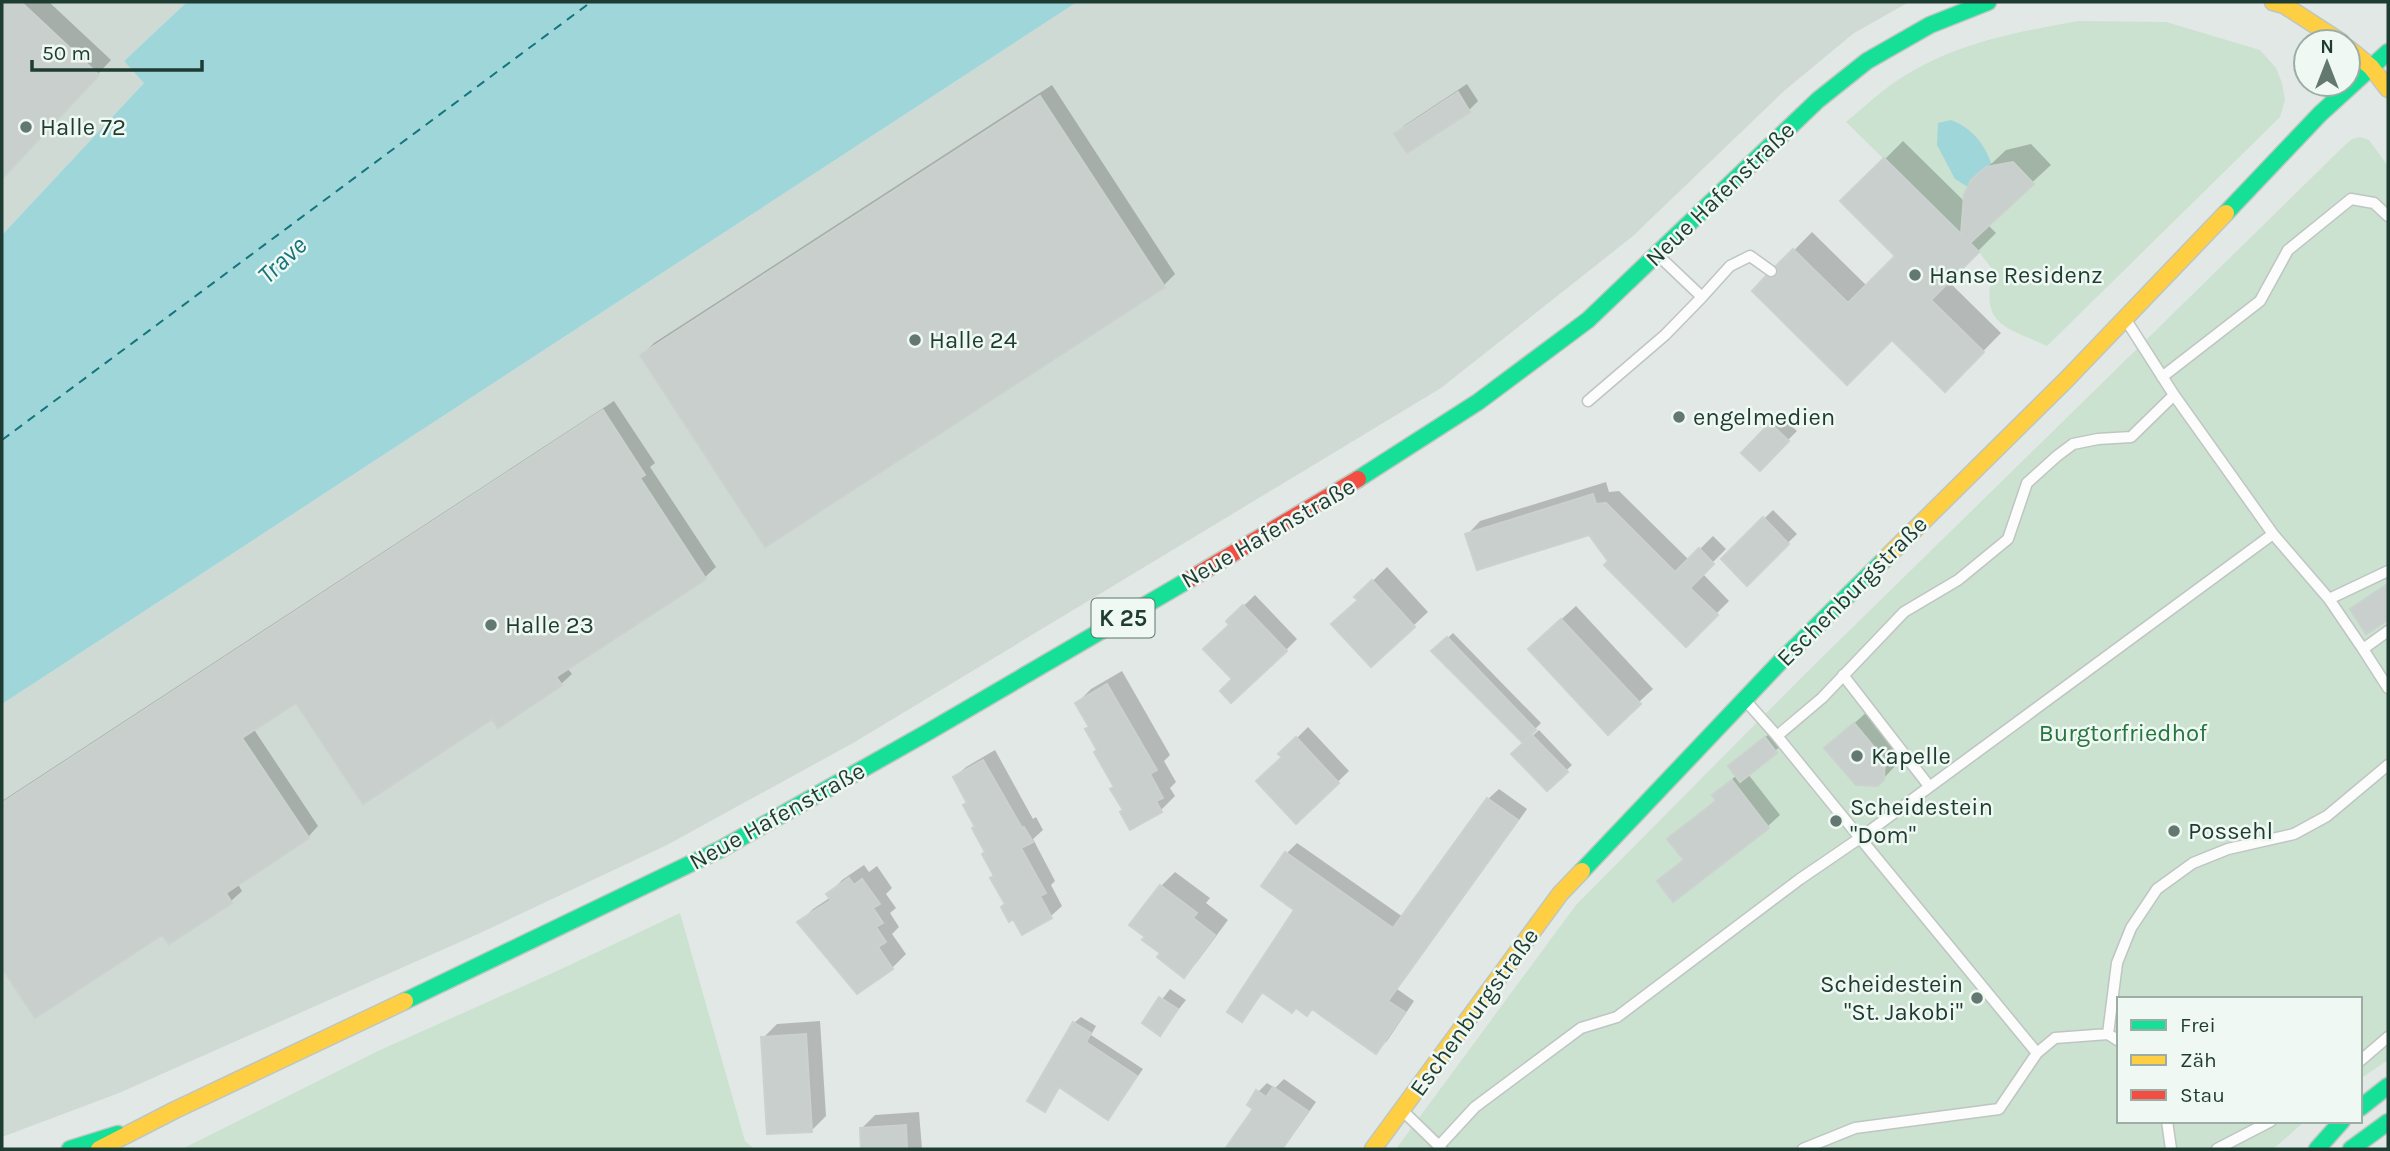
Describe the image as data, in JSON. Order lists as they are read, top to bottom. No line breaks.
{"streets":{"main road":["Neue Hafenstraße","Eschenburgstraße","K 25"]},"crossings":[["Neue Hafenstraße","K 25"]],"water":["Trave"],"parks":["Burgtorfriedhof"],"places":["Halle 72","Hanse Residenz","Halle 24","engelmedien","Halle 23","Kapelle","Scheidestein \"Dom\"","Possehl","Scheidestein \"St. Jakobi\""],"legend":["Frei","Zäh","Stau"],"scale_bar":"50 m","north":"top"}
